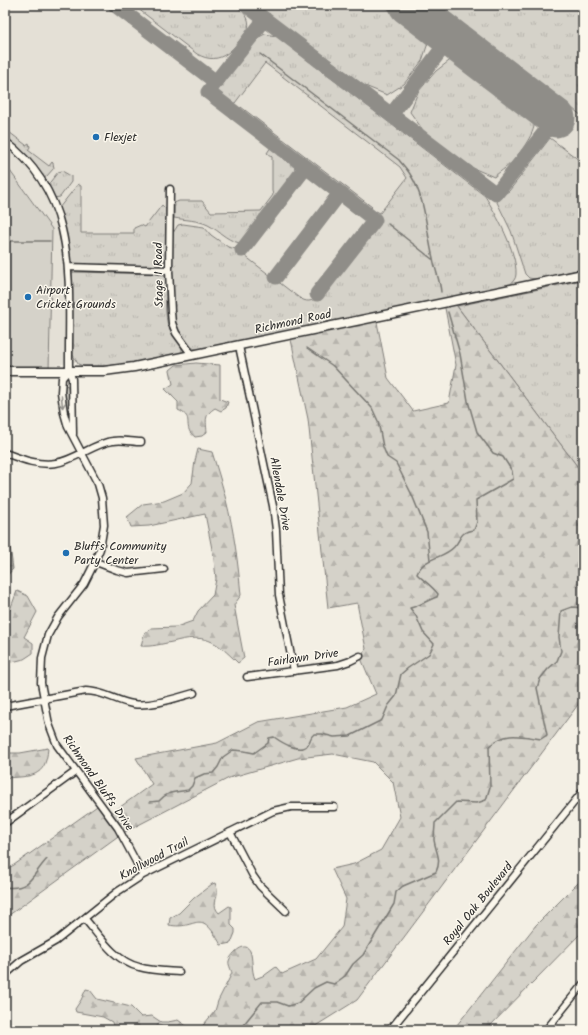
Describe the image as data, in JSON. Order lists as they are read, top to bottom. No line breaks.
{"streets":{"main road":["Richmond Road"],"street":["Stage I Road","Allendale Drive","Fairlawn Drive","Richmond Bluffs Drive","Knollwood Trail","Royal Oak Boulevard"]},"crossings":[["Stage I Road","Richmond Road"],["Richmond Road","Allendale Drive"],["Richmond Road","Richmond Bluffs Drive"],["Allendale Drive","Fairlawn Drive"],["Richmond Bluffs Drive","Knollwood Trail"]],"places":["Flexjet","Airport Cricket Grounds","Bluffs Community Party Center"]}
